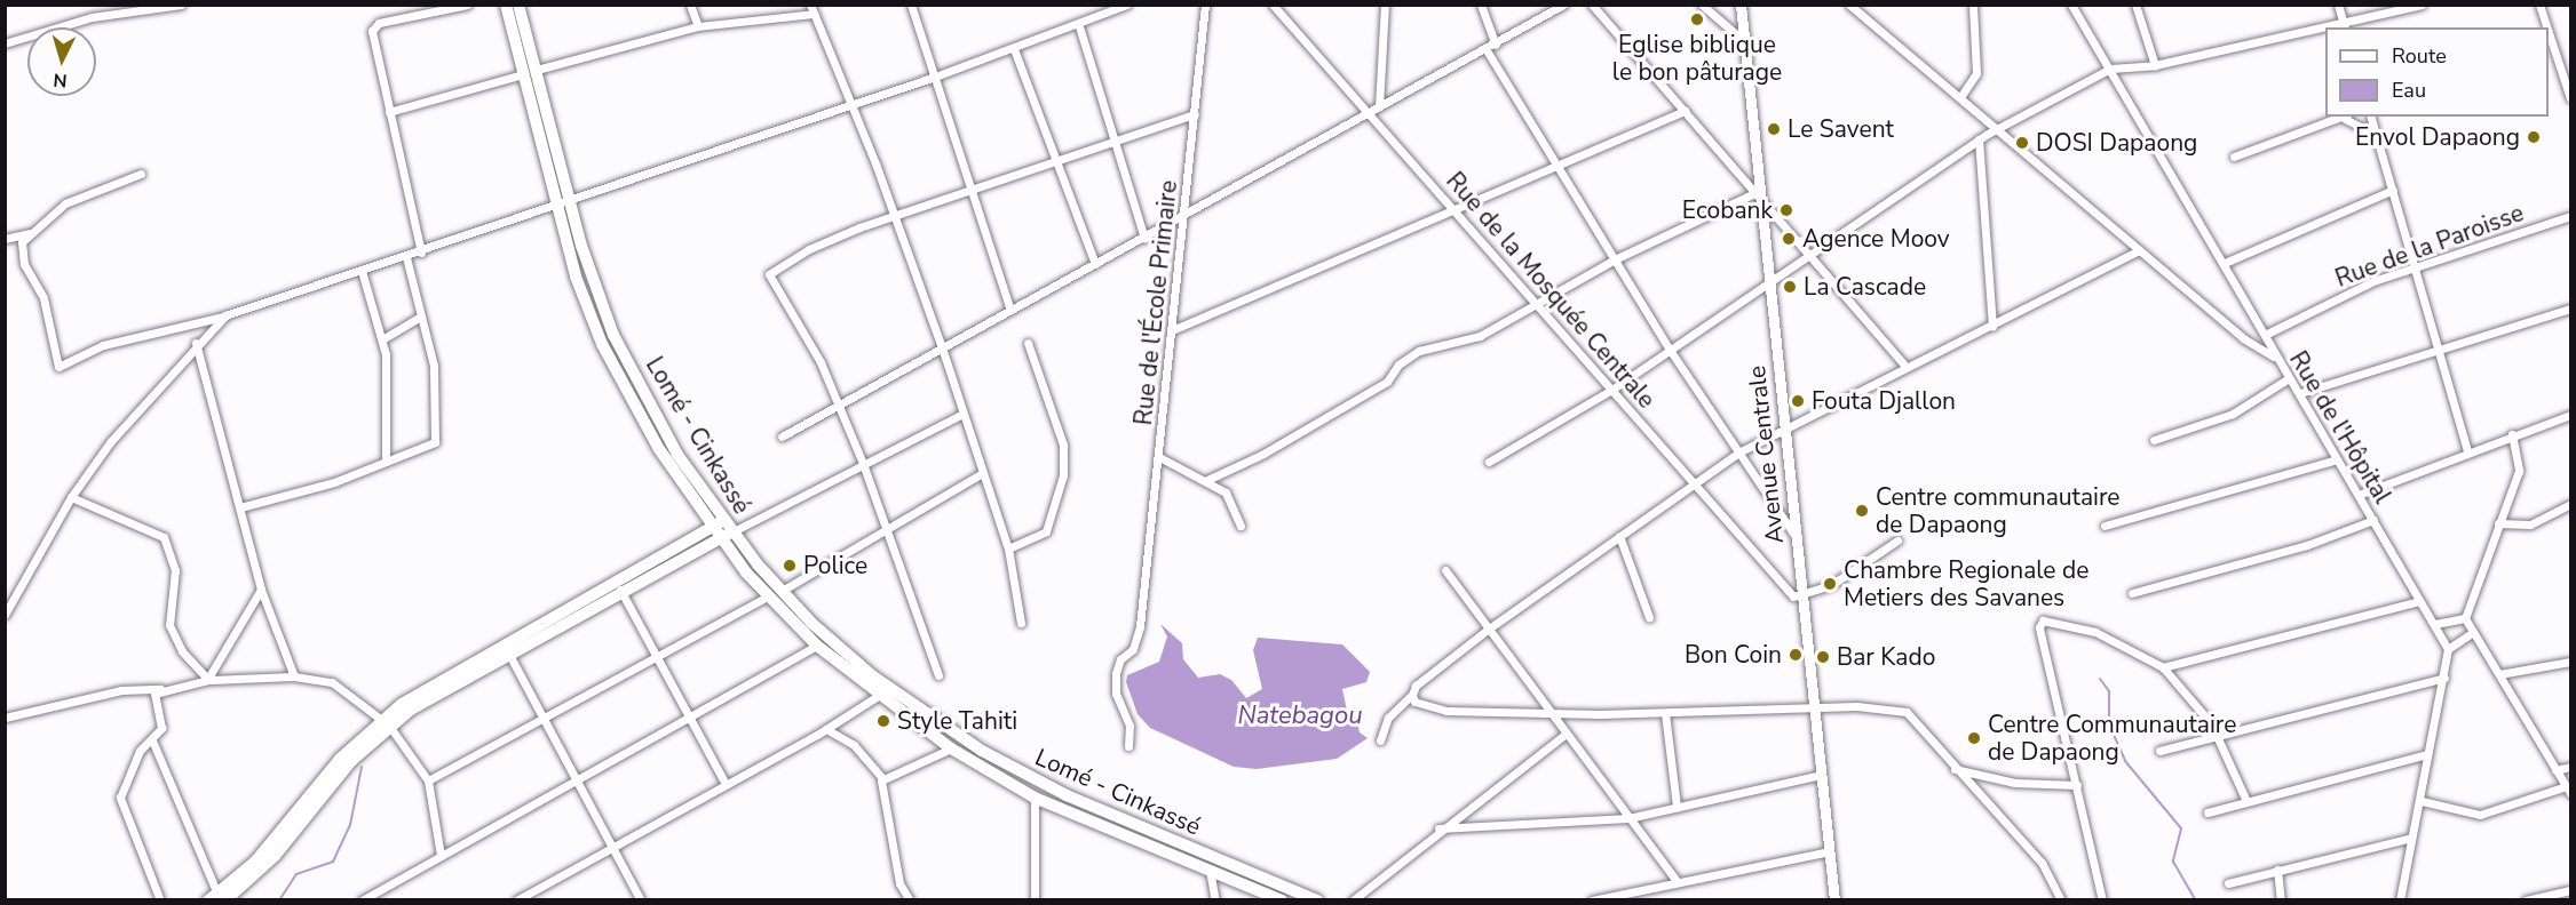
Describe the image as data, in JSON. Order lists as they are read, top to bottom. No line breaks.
{"streets":{"main road":["Lomé - Cinkassé","Avenue Centrale"],"street":["Rue de la Paroisse","Rue de la Mosquée Centrale","Rue de l'École Primaire","Rue de l'Hôpital"]},"crossings":[["Rue de la Paroisse","Rue de l'Hôpital"],["Rue de la Mosquée Centrale","Avenue Centrale"]],"water":["Natebagou"],"places":["Eglise biblique le bon pâturage","Le Savent","Envol Dapaong","DOSI Dapaong","Ecobank","Agence Moov","La Cascade","Fouta Djallon","Centre communautaire de Dapaong","Police","Chambre Regionale de Metiers des Savanes","Bon Coin","Bar Kado","Style Tahiti","Centre Communautaire de Dapaong"],"legend":["Route","Eau"],"north":"bottom"}
